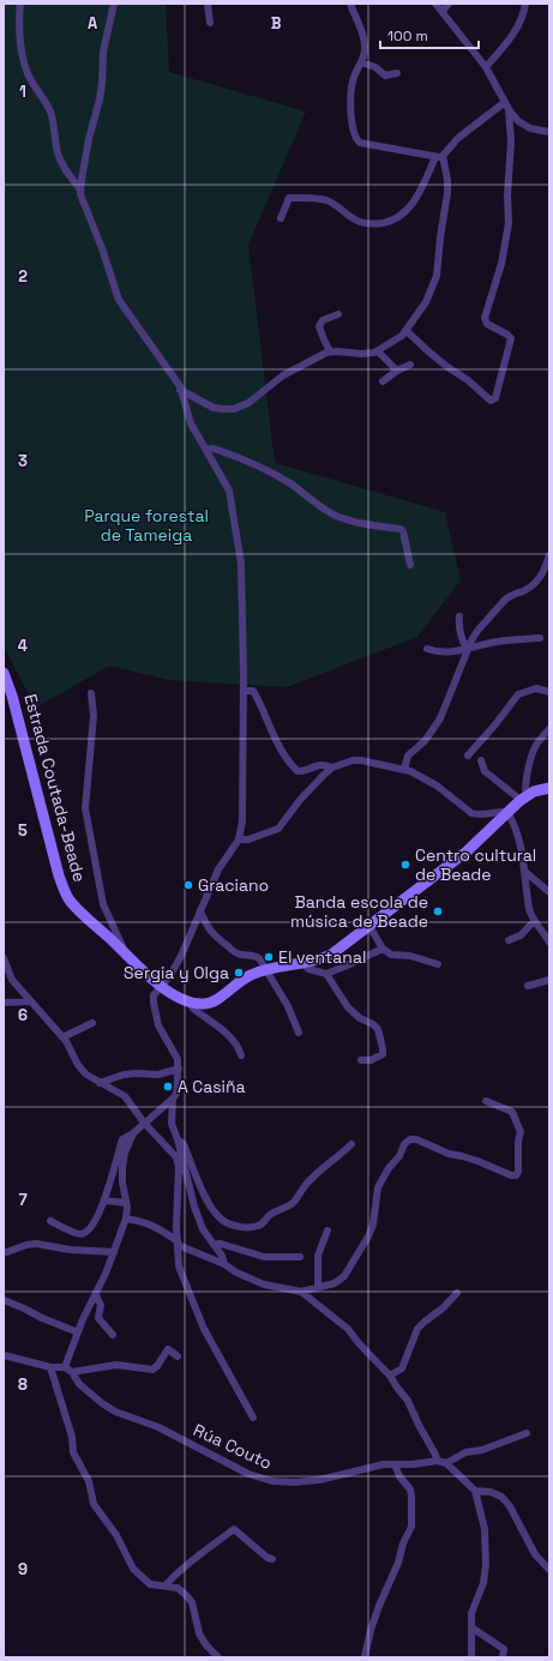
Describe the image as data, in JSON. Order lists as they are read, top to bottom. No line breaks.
{"streets":{"street":["Estrada Coutada-Beade","Rúa Couto"]},"parks":["Parque forestal de Tameiga"],"places":["Centro cultural de Beade","Graciano","Banda escola de música de Beade","El ventanal","Sergia y Olga","A Casiña"],"scale_bar":"100 m","grid":{"columns":["A","B"],"rows":["1","2","3","4","5","6","7","8","9"]}}
